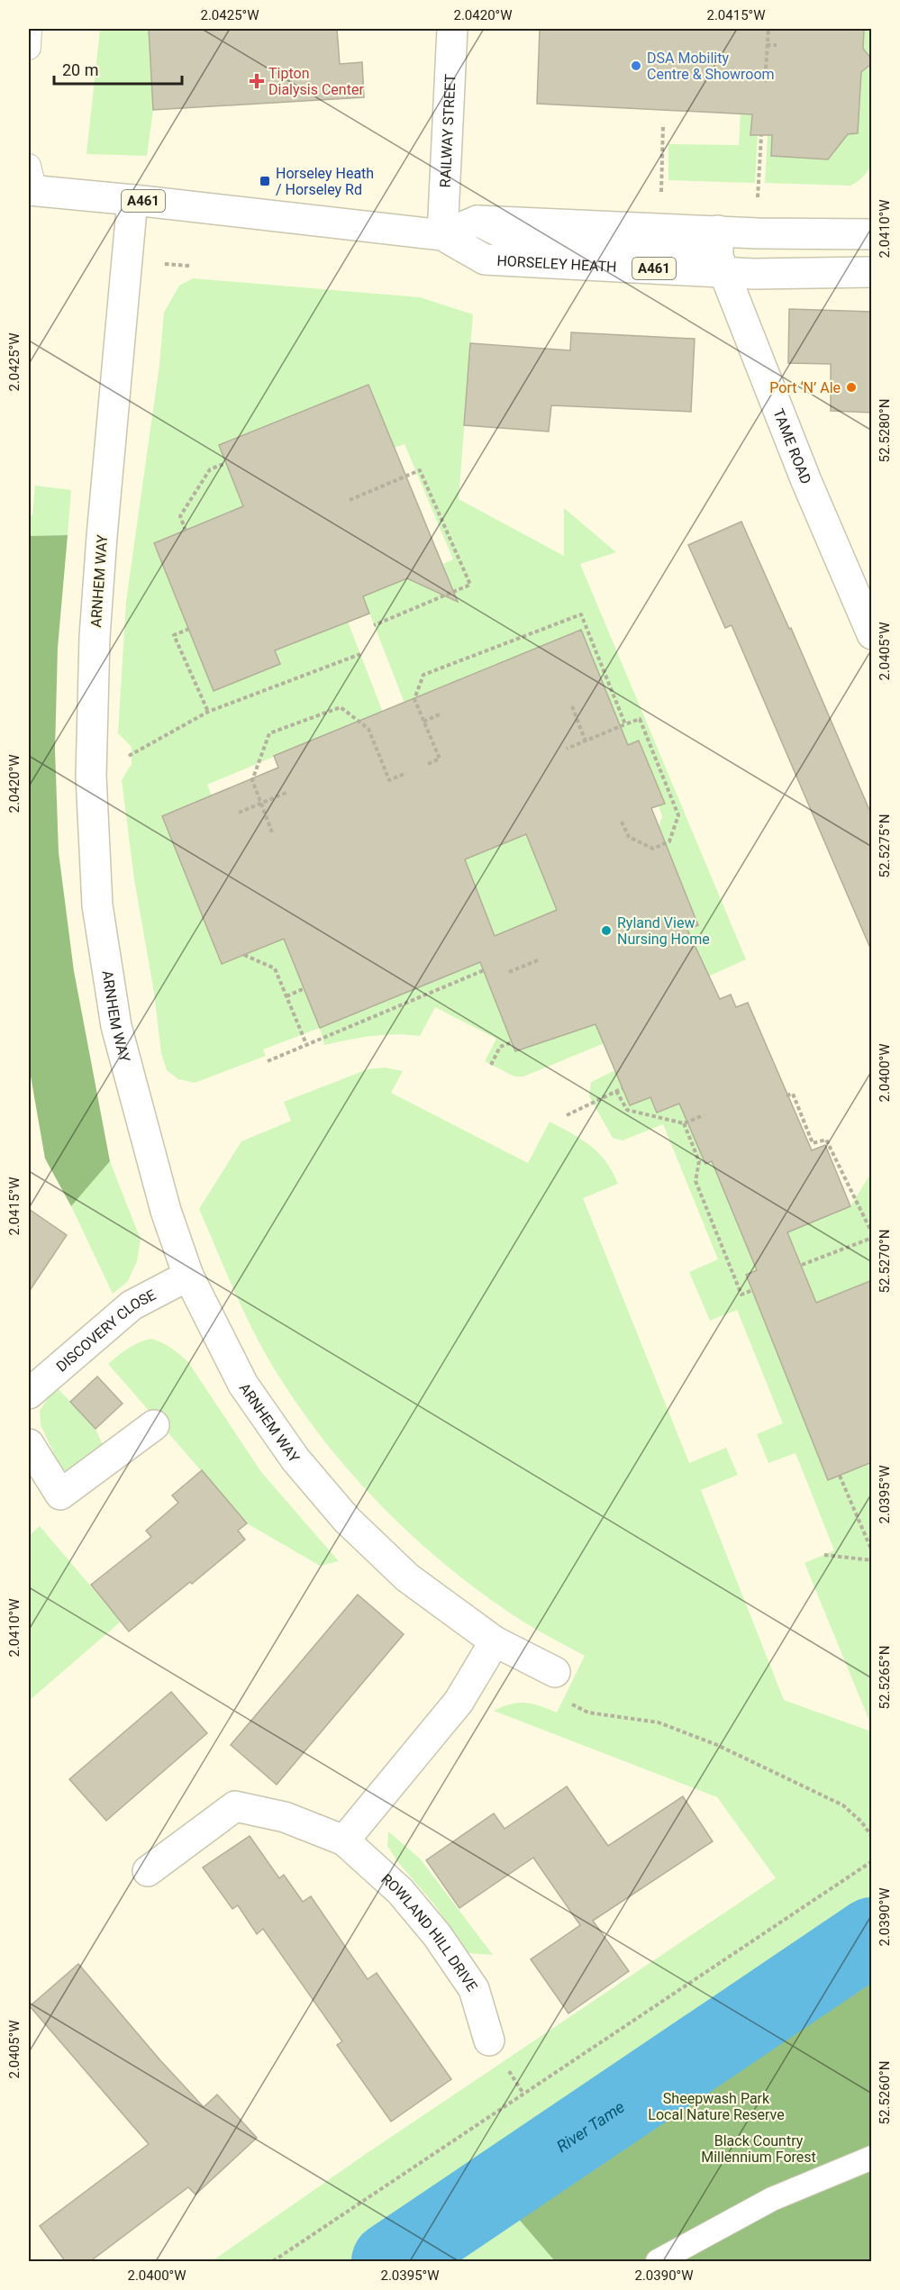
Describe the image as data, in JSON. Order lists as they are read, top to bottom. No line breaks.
{"streets":{"main road":["RAILWAY STREET","A461","HORSELEY HEATH","TAME ROAD","ARNHEM WAY","DISCOVERY CLOSE","ROWLAND HILL DRIVE"]},"crossings":[["RAILWAY STREET","HORSELEY HEATH"],["HORSELEY HEATH","TAME ROAD"],["HORSELEY HEATH","ARNHEM WAY"],["ARNHEM WAY","DISCOVERY CLOSE"]],"water":["River Tame"],"parks":["Sheepwash Park Local Nature Reserve","Black Country Millennium Forest"],"places":{"other":["DSA Mobility Centre & Showroom","Port ‘N’ Ale","Ryland View Nursing Home"],"health":["Tipton Dialysis Center"],"transit":["Horseley Heath / Horseley Rd"]},"scale_bar":"20 m","coordinates":["2.0425°W","2.0420°W","2.0415°W","2.0410°W","52.5280°N","2.0405°W","52.5275°N","2.0400°W","52.5270°N","2.0395°W","52.5265°N","2.0390°W","52.5260°N"]}
